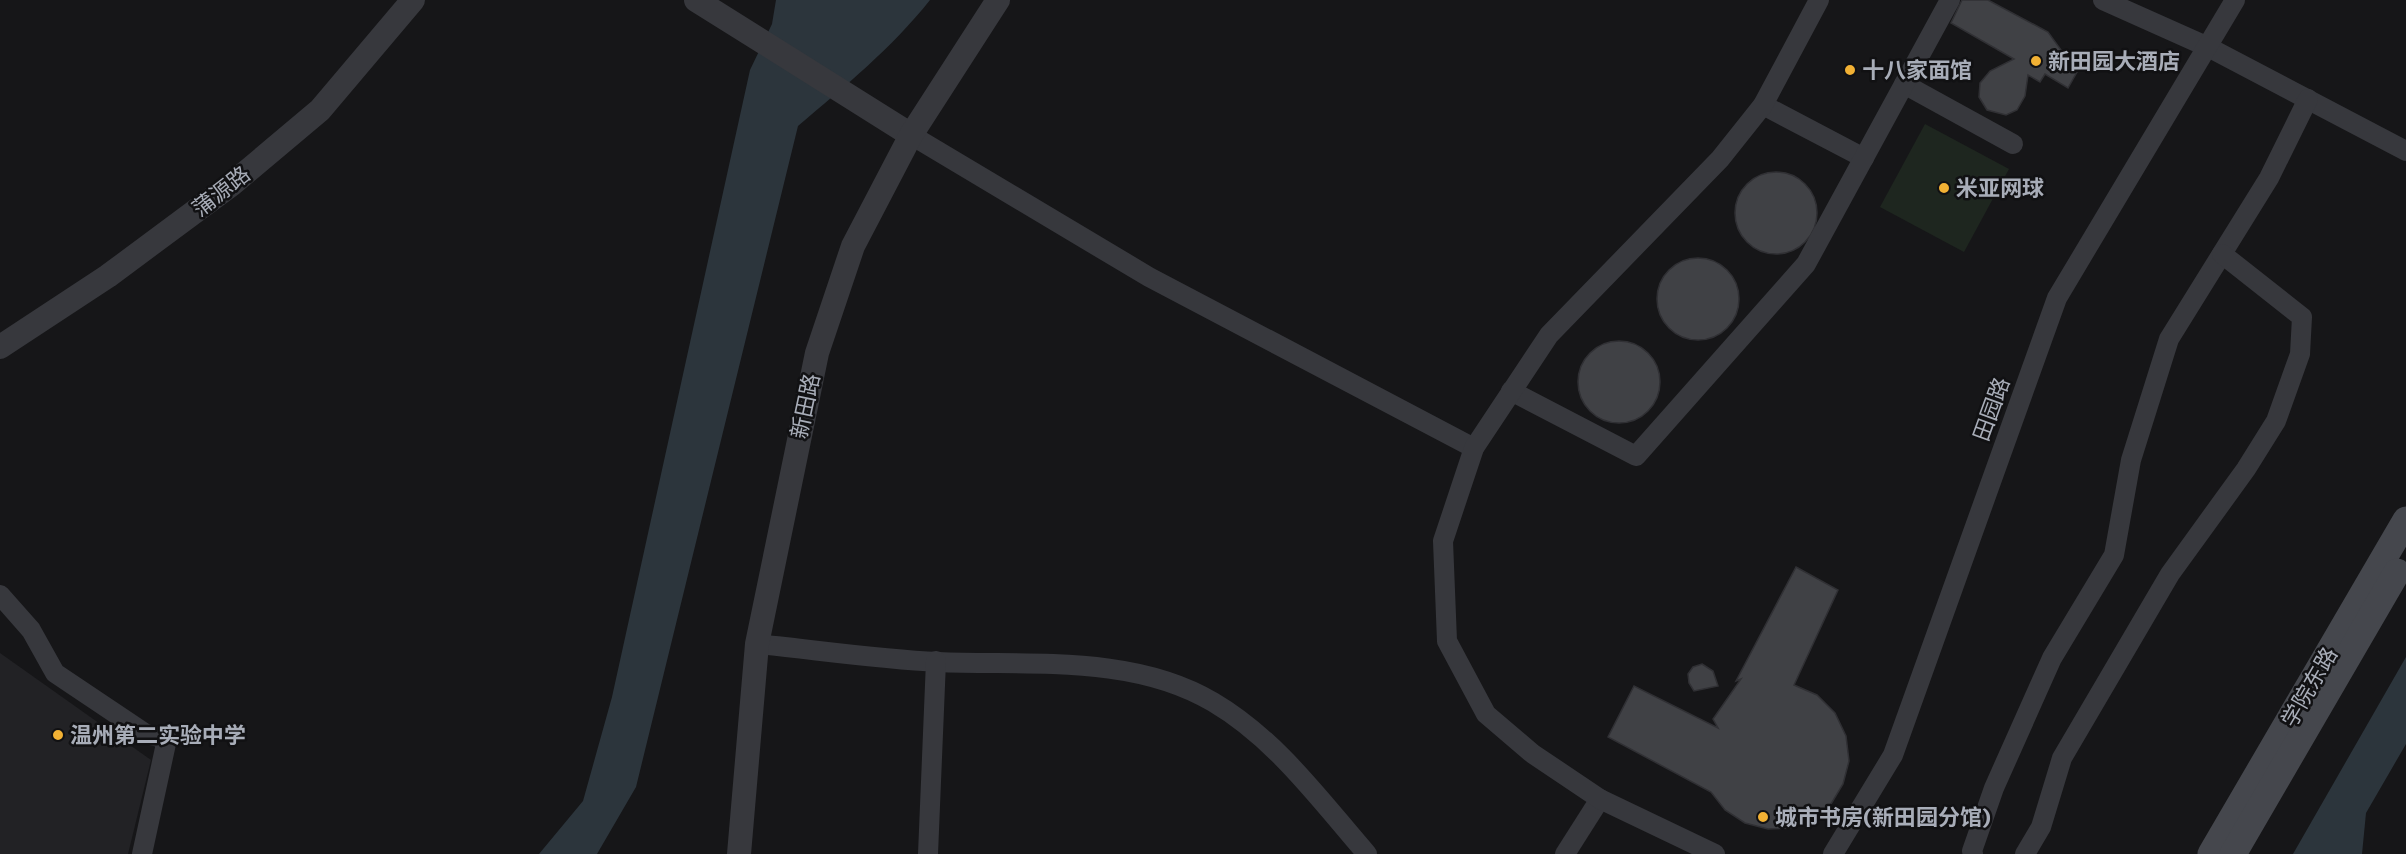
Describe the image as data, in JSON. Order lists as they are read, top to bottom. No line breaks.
{"streets":{"main road":["学院东路"],"street":["蒲源路","新田路","田园路"]},"places":["新田园大酒店","十八家面馆","米亚网球","温州第二实验中学","城市书房(新田园分馆)"]}
